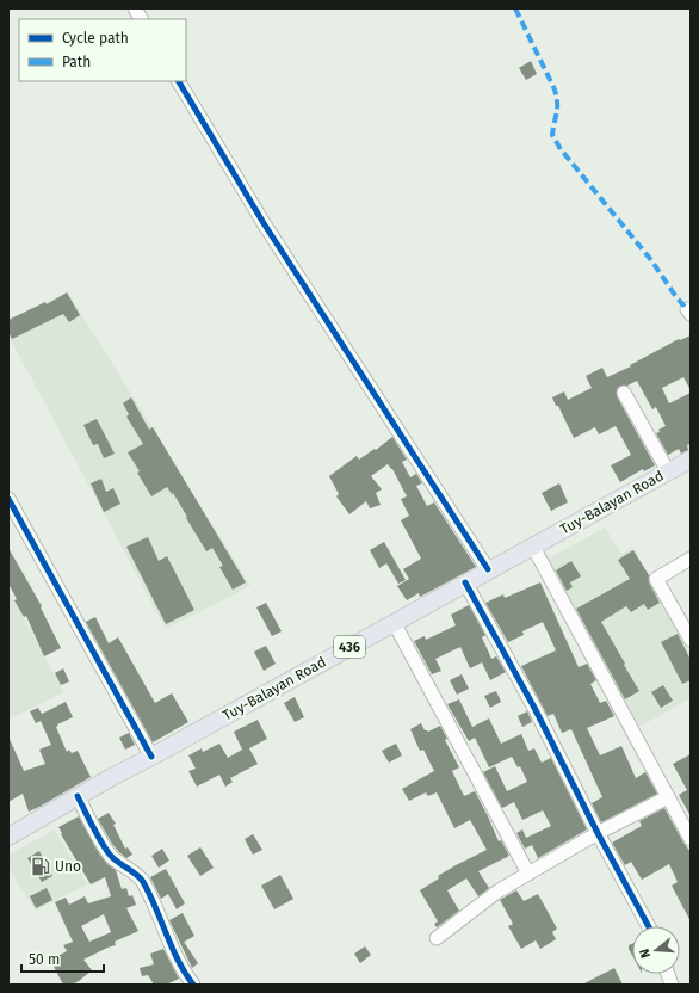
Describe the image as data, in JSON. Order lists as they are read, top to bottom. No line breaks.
{"streets":{"main road":["Tuy-Balayan Road","436"]},"places":{"fuel station":["Uno"]},"legend":["Cycle path","Path"],"scale_bar":"50 m","north":"left"}
